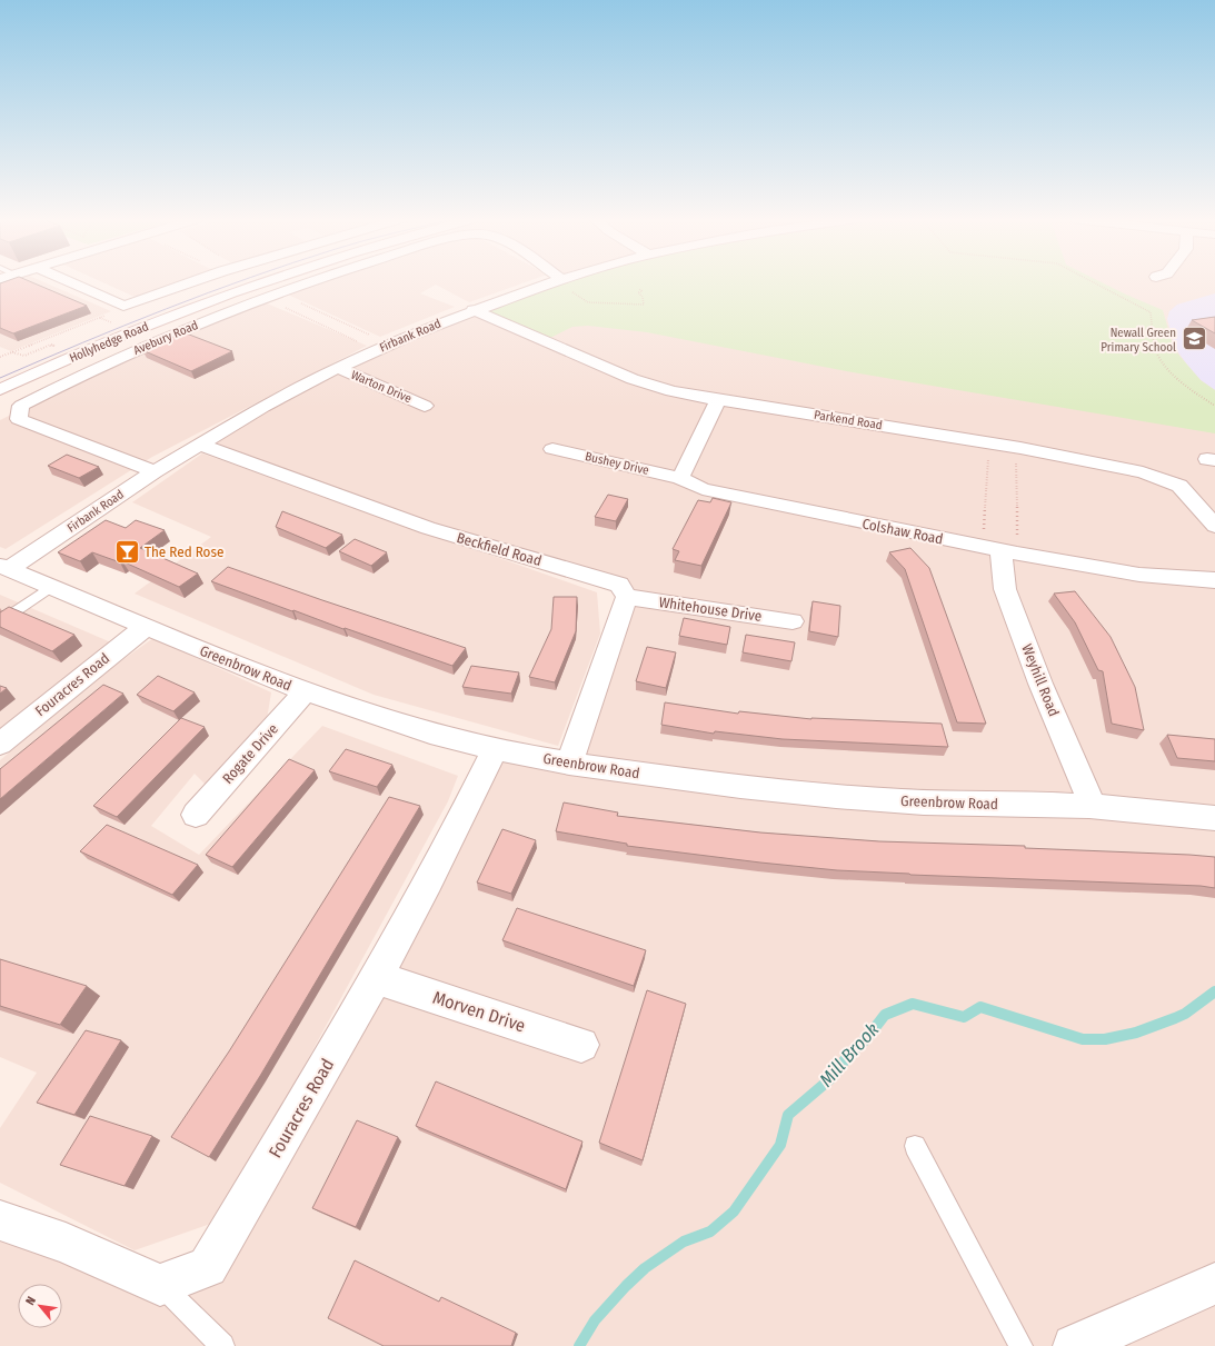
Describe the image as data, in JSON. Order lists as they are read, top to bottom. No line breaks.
{"streets":{"street":["Firbank Road","Avebury Road","Hollyhedge Road","Warton Drive","Parkend Road","Bushey Drive","Colshaw Road","Beckfield Road","Whitehouse Drive","Greenbrow Road","Weyhill Road","Fouracres Road","Rogate Drive","Morven Drive"]},"crossings":[["Firbank Road","Avebury Road"],["Firbank Road","Warton Drive"],["Firbank Road","Parkend Road"],["Firbank Road","Beckfield Road"],["Firbank Road","Greenbrow Road"],["Bushey Drive","Colshaw Road"],["Colshaw Road","Weyhill Road"],["Beckfield Road","Whitehouse Drive"],["Greenbrow Road","Weyhill Road"],["Greenbrow Road","Fouracres Road"],["Greenbrow Road","Rogate Drive"],["Fouracres Road","Morven Drive"]],"water":["Mill Brook"],"places":{"school or university":["Newall Green Primary School"],"bar":["The Red Rose"]},"north":"top left"}
